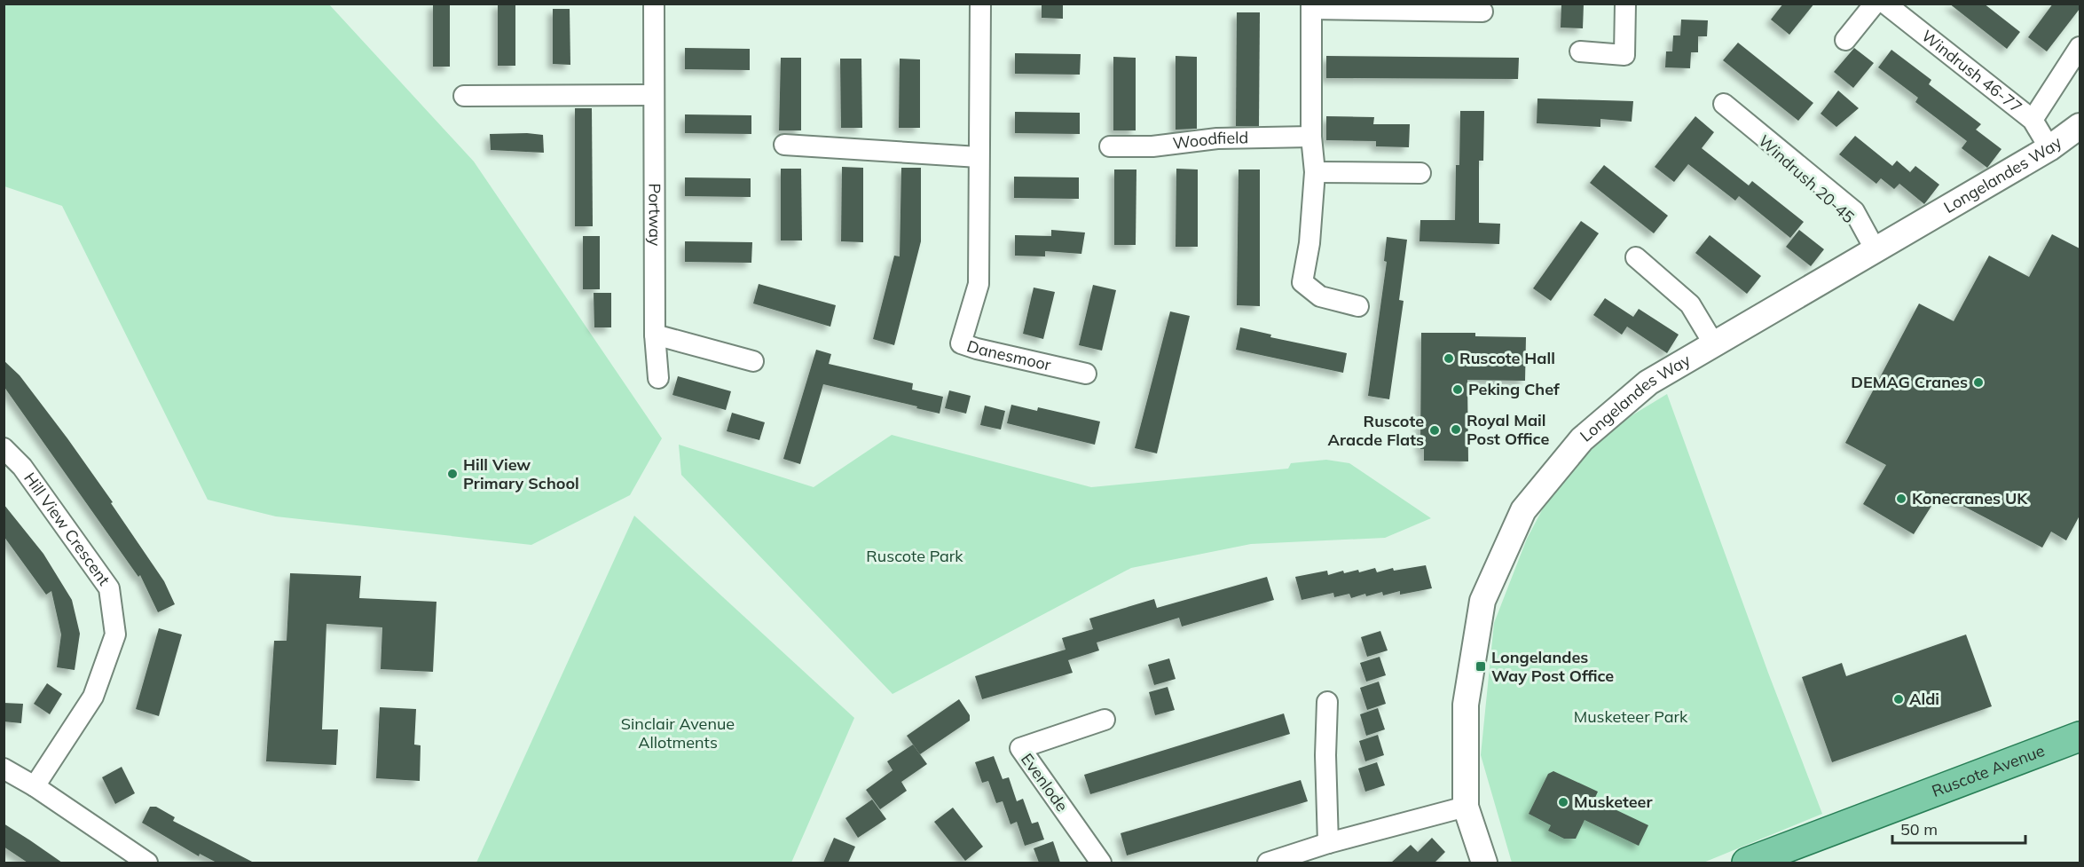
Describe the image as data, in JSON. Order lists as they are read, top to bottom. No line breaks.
{"streets":{"main road":["Ruscote Avenue"],"street":["Windrush 46-77","Woodfield","Longelandes Way","Windrush 20-45","Portway","Danesmoor","Hill View Crescent","Evenlode"]},"crossings":[["Windrush 46-77","Longelandes Way"],["Longelandes Way","Windrush 20-45"]],"parks":["Ruscote Park","Musketeer Park","Sinclair Avenue Allotments"],"places":{"other":["Ruscote Hall","DEMAG Cranes","Peking Chef","Royal Mail Post Office","Ruscote Aracde Flats","Hill View Primary School","Konecranes UK","Aldi","Musketeer"],"transit":["Longelandes Way Post Office"]},"scale_bar":"50 m"}
